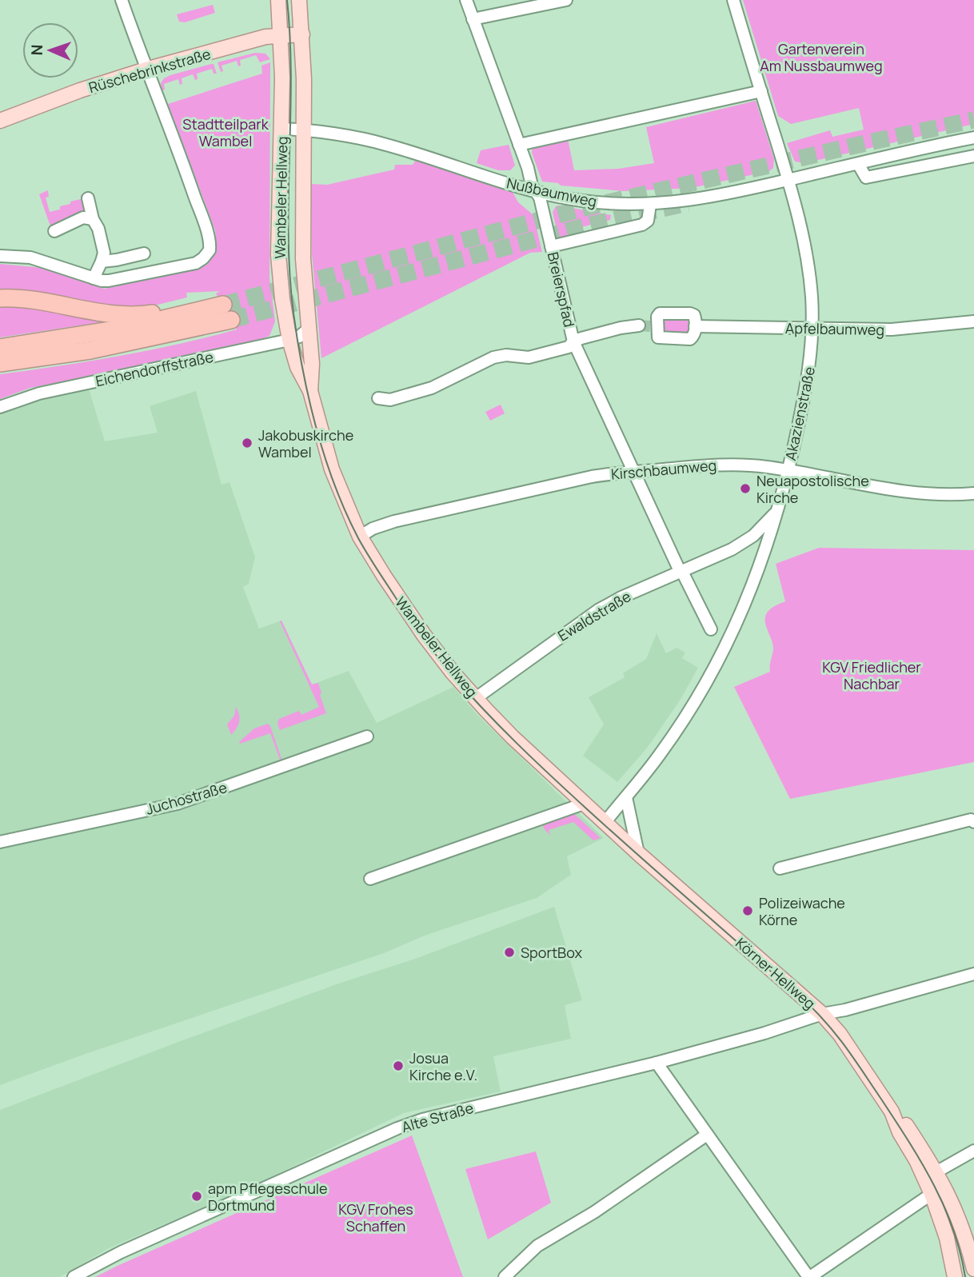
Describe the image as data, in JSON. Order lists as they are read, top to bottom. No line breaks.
{"streets":{"main road":["Rüschebrinkstraße","Wambeler Hellweg","Körner Hellweg"],"street":["Nußbaumweg","Breierspfad","Apfelbaumweg","Eichendorffstraße","Akazienstraße","Kirschbaumweg","Ewaldstraße","Juchostraße","Alte Straße"]},"crossings":[["Rüschebrinkstraße","Wambeler Hellweg"],["Nußbaumweg","Wambeler Hellweg"],["Nußbaumweg","Breierspfad"],["Nußbaumweg","Akazienstraße"],["Wambeler Hellweg","Eichendorffstraße"],["Wambeler Hellweg","Akazienstraße"],["Wambeler Hellweg","Kirschbaumweg"],["Wambeler Hellweg","Ewaldstraße"],["Wambeler Hellweg","Körner Hellweg"],["Breierspfad","Kirschbaumweg"],["Breierspfad","Ewaldstraße"],["Apfelbaumweg","Akazienstraße"],["Akazienstraße","Kirschbaumweg"],["Akazienstraße","Ewaldstraße"],["Körner Hellweg","Alte Straße"]],"parks":["Gartenverein Am Nussbaumweg","Stadtteilpark Wambel","KGV Friedlicher Nachbar","KGV Frohes Schaffen"],"places":["Jakobuskirche Wambel","Neuapostolische Kirche","Polizeiwache Körne","SportBox","Josua Kirche e.V.","apm Pflegeschule Dortmund"],"north":"left"}
